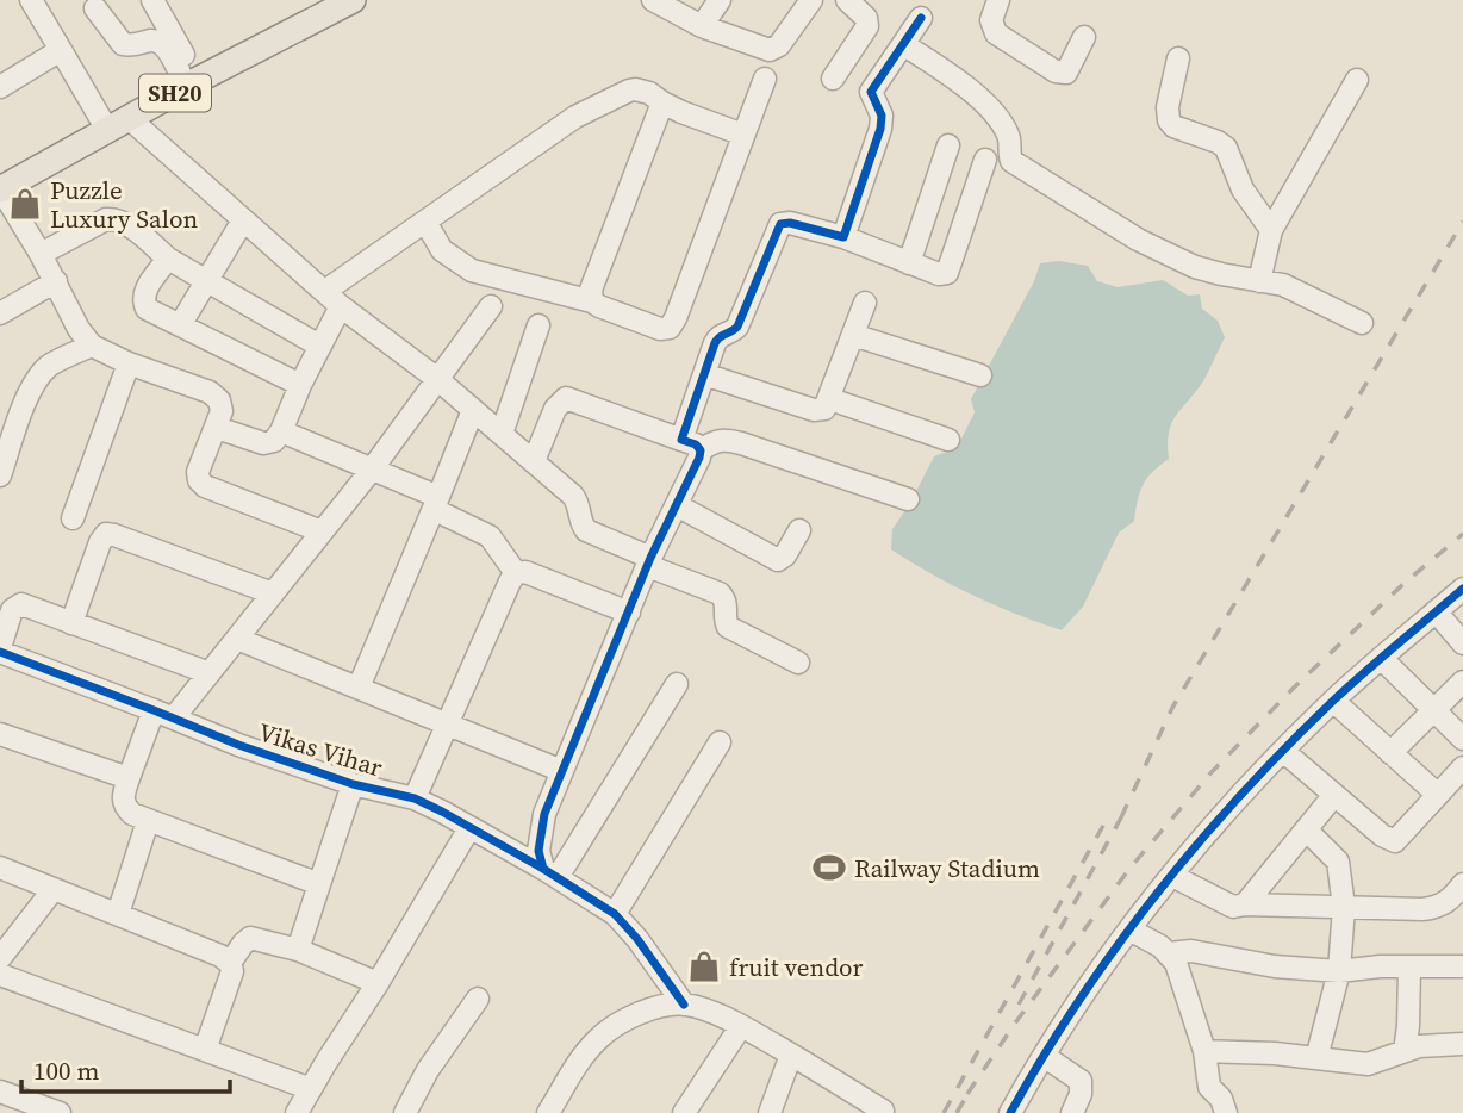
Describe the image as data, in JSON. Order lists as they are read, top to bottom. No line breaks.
{"streets":{"main road":["SH20"],"street":["Vikas Vihar"]},"places":{"shop":["Puzzle Luxury Salon","fruit vendor"],"sports":["Railway Stadium"]},"scale_bar":"100 m"}
